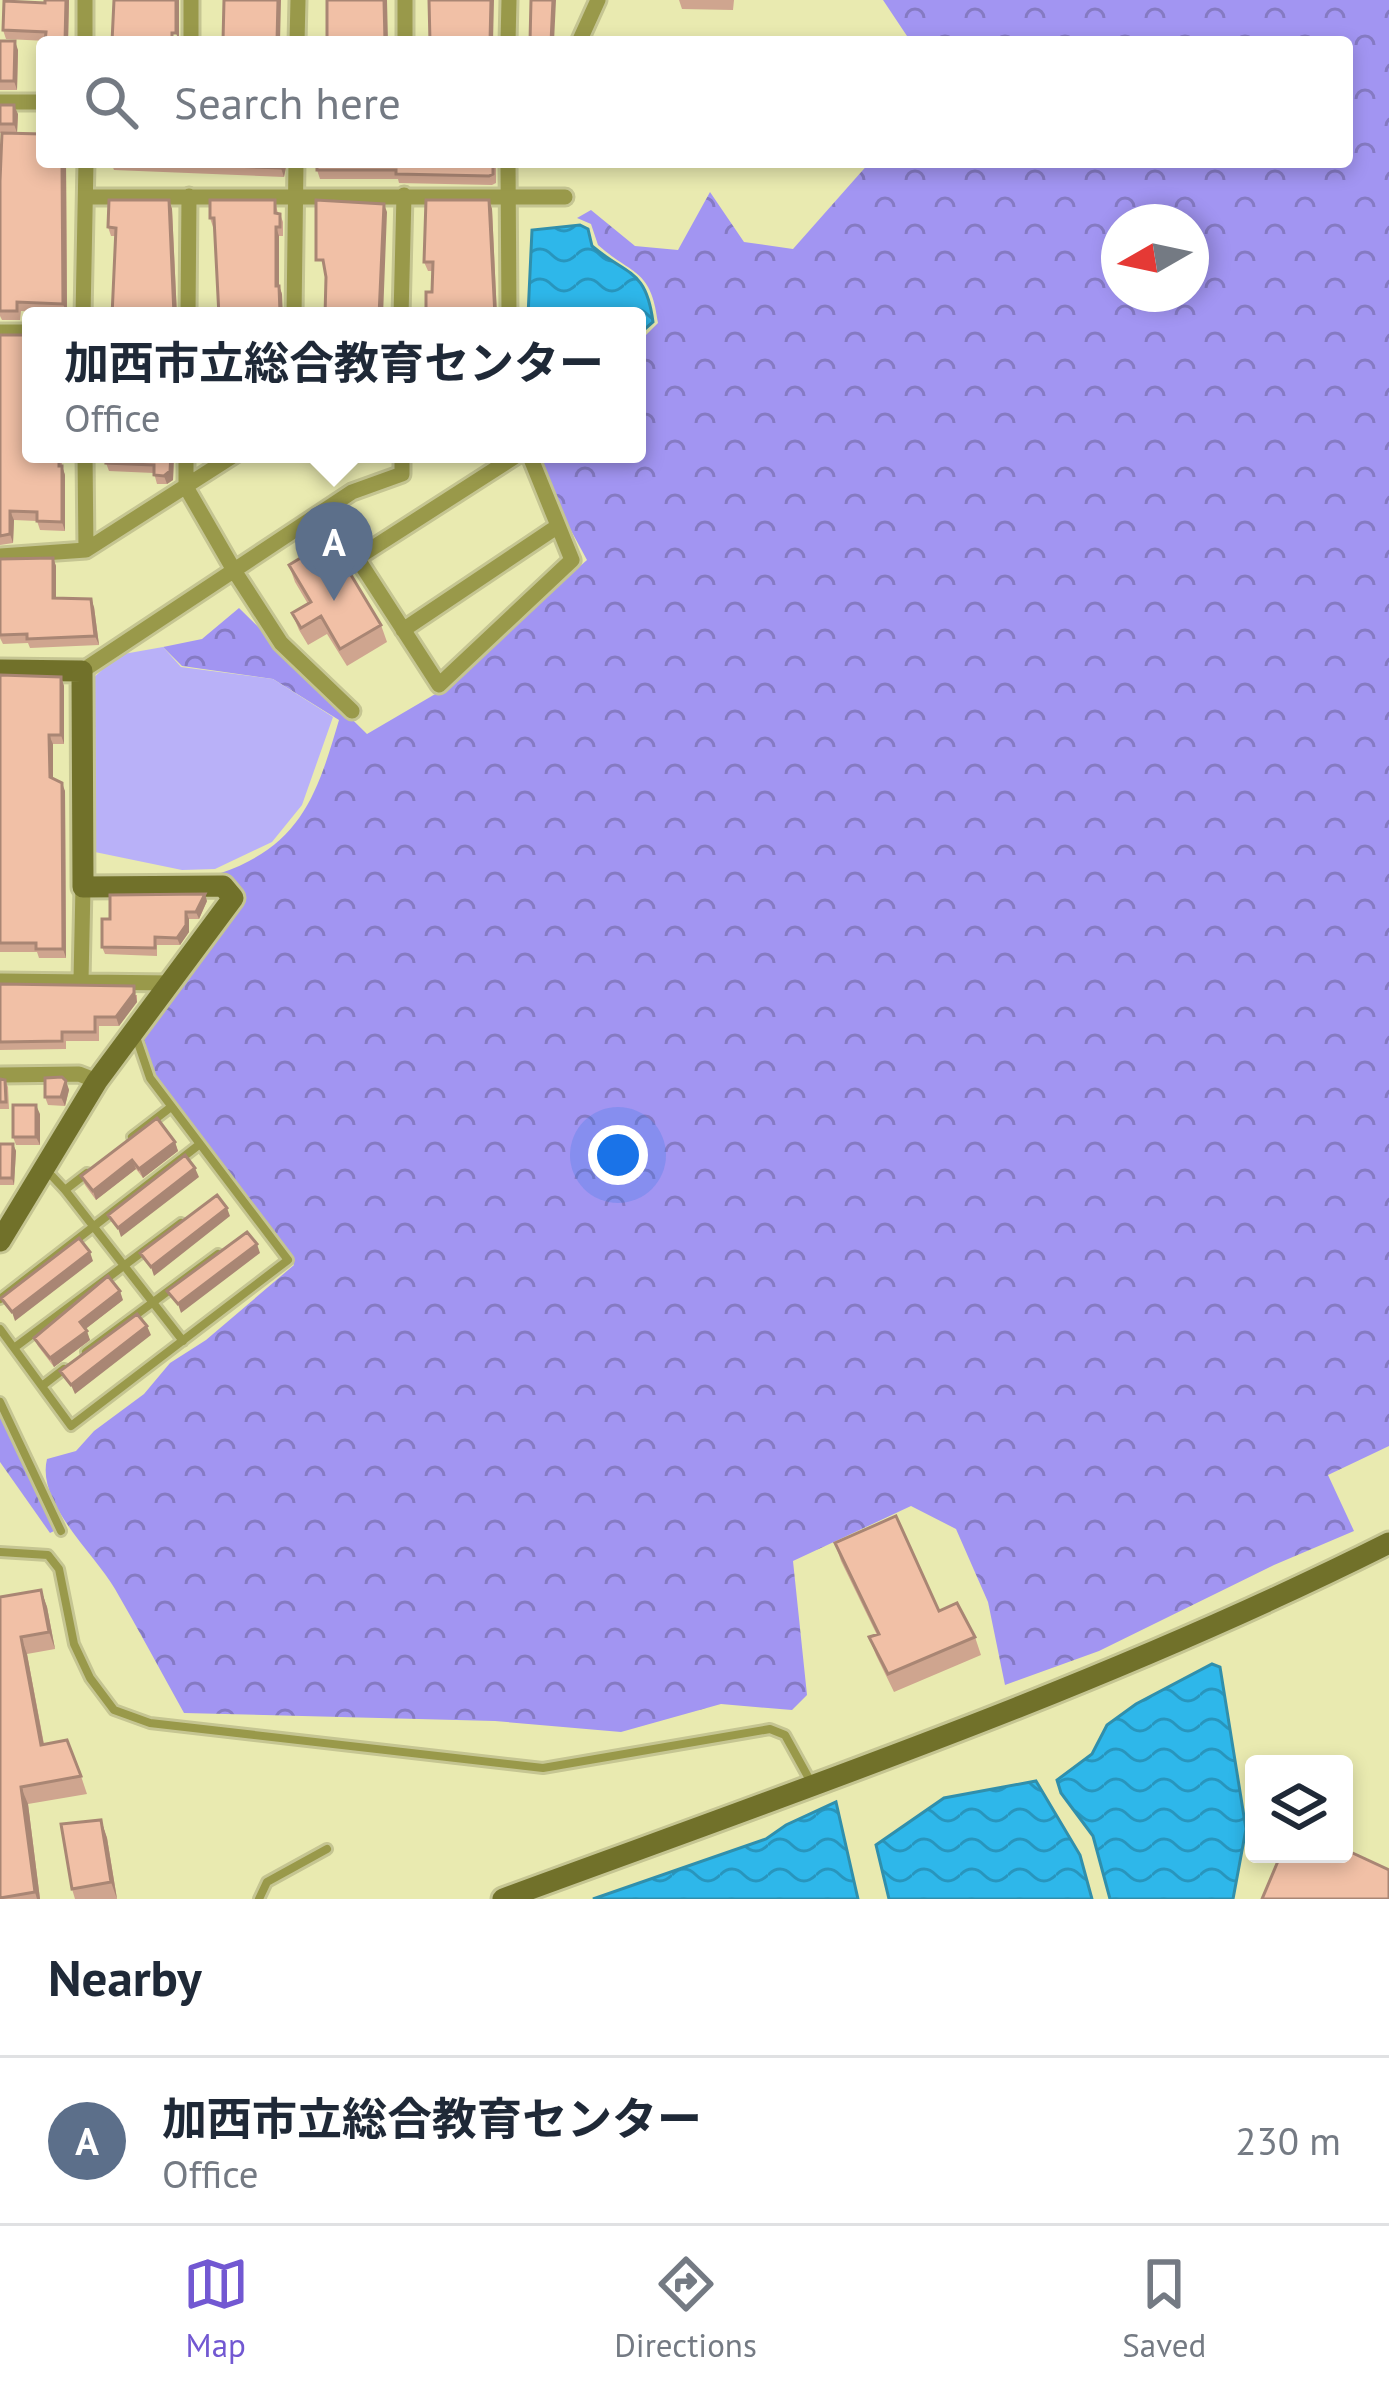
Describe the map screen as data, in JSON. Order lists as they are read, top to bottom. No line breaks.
{"north":"left","page":{"search":"Search here","popup":["加西市立総合教育センター","Office"],"pins":"A","heading":"Nearby","list":[{"mark":"A","name":"加西市立総合教育センター","note":"Office","value":"230 m"}],"nav":["Map","Directions","Saved"]}}
